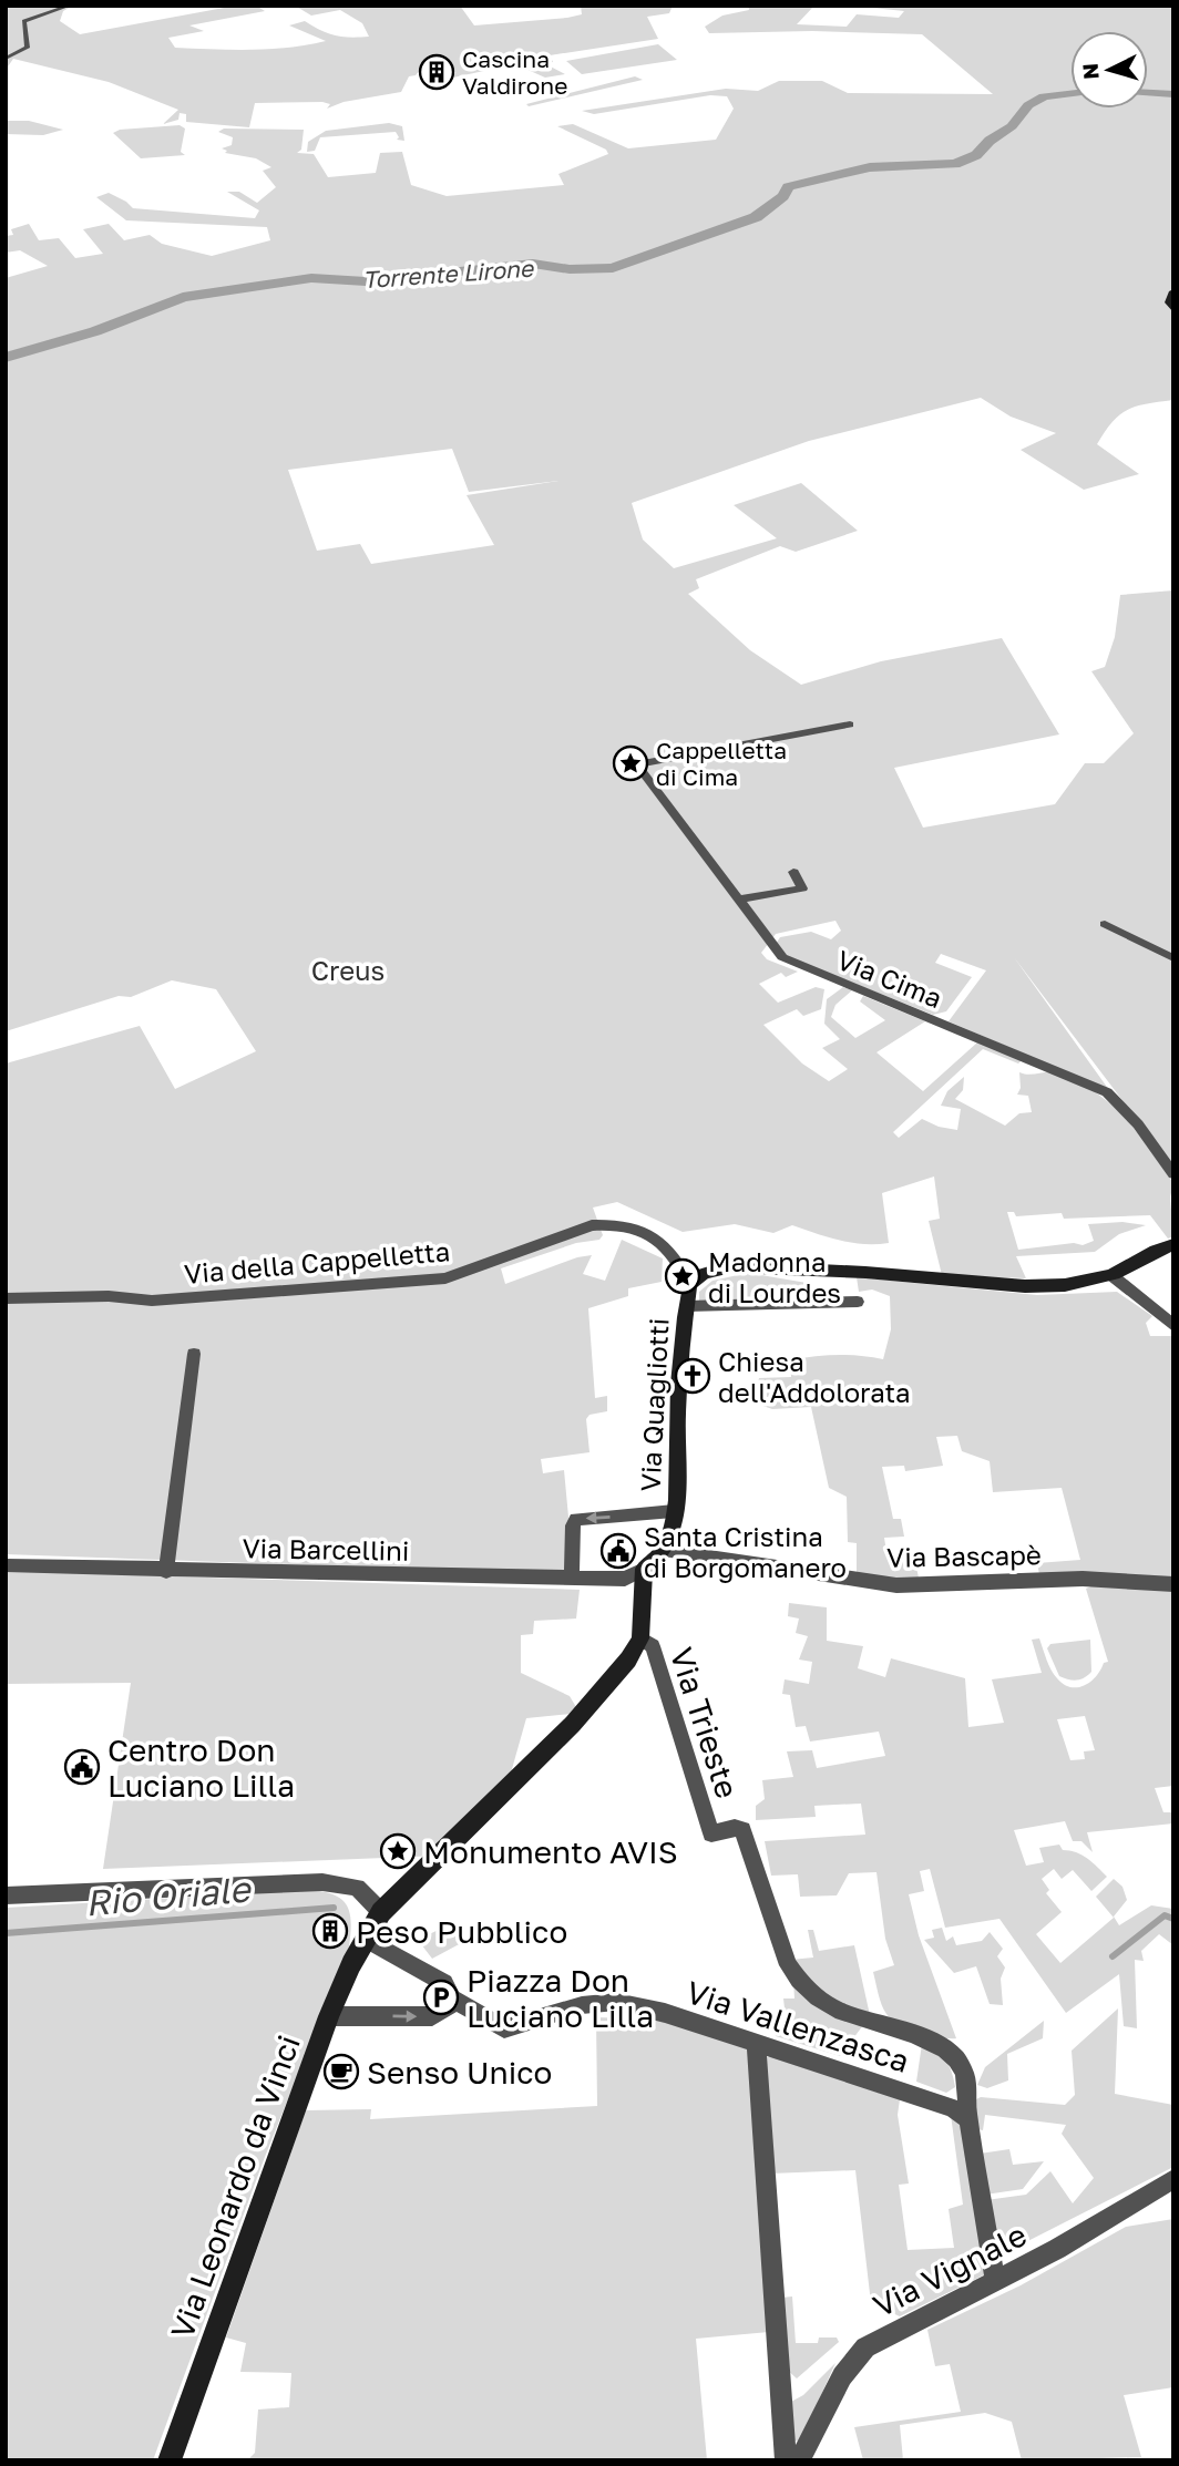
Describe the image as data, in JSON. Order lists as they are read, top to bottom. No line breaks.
{"streets":{"street":["Via Cima","Via della Cappelletta","Via Quagliotti","Via Barcellini","Via Bascapè","Via Trieste","Via Vallenzasca","Via Leonardo da Vinci","Via Vignale"]},"crossings":[["Via della Cappelletta","Via Quagliotti"],["Via Quagliotti","Via Bascapè"],["Via Trieste","Via Vallenzasca"]],"water":["Torrente Lirone","Rio Oriale"],"parks":["Creus"],"places":{"building":["Cascina Valdirone","Peso Pubblico"],"place":["Cappelletta di Cima","Madonna di Lourdes","Monumento AVIS"],"church":["Chiesa dell'Addolorata"],"public building":["Santa Cristina di Borgomanero","Centro Don Luciano Lilla"],"parking":["Piazza Don Luciano Lilla"],"cafe":["Senso Unico"]},"north":"left"}
